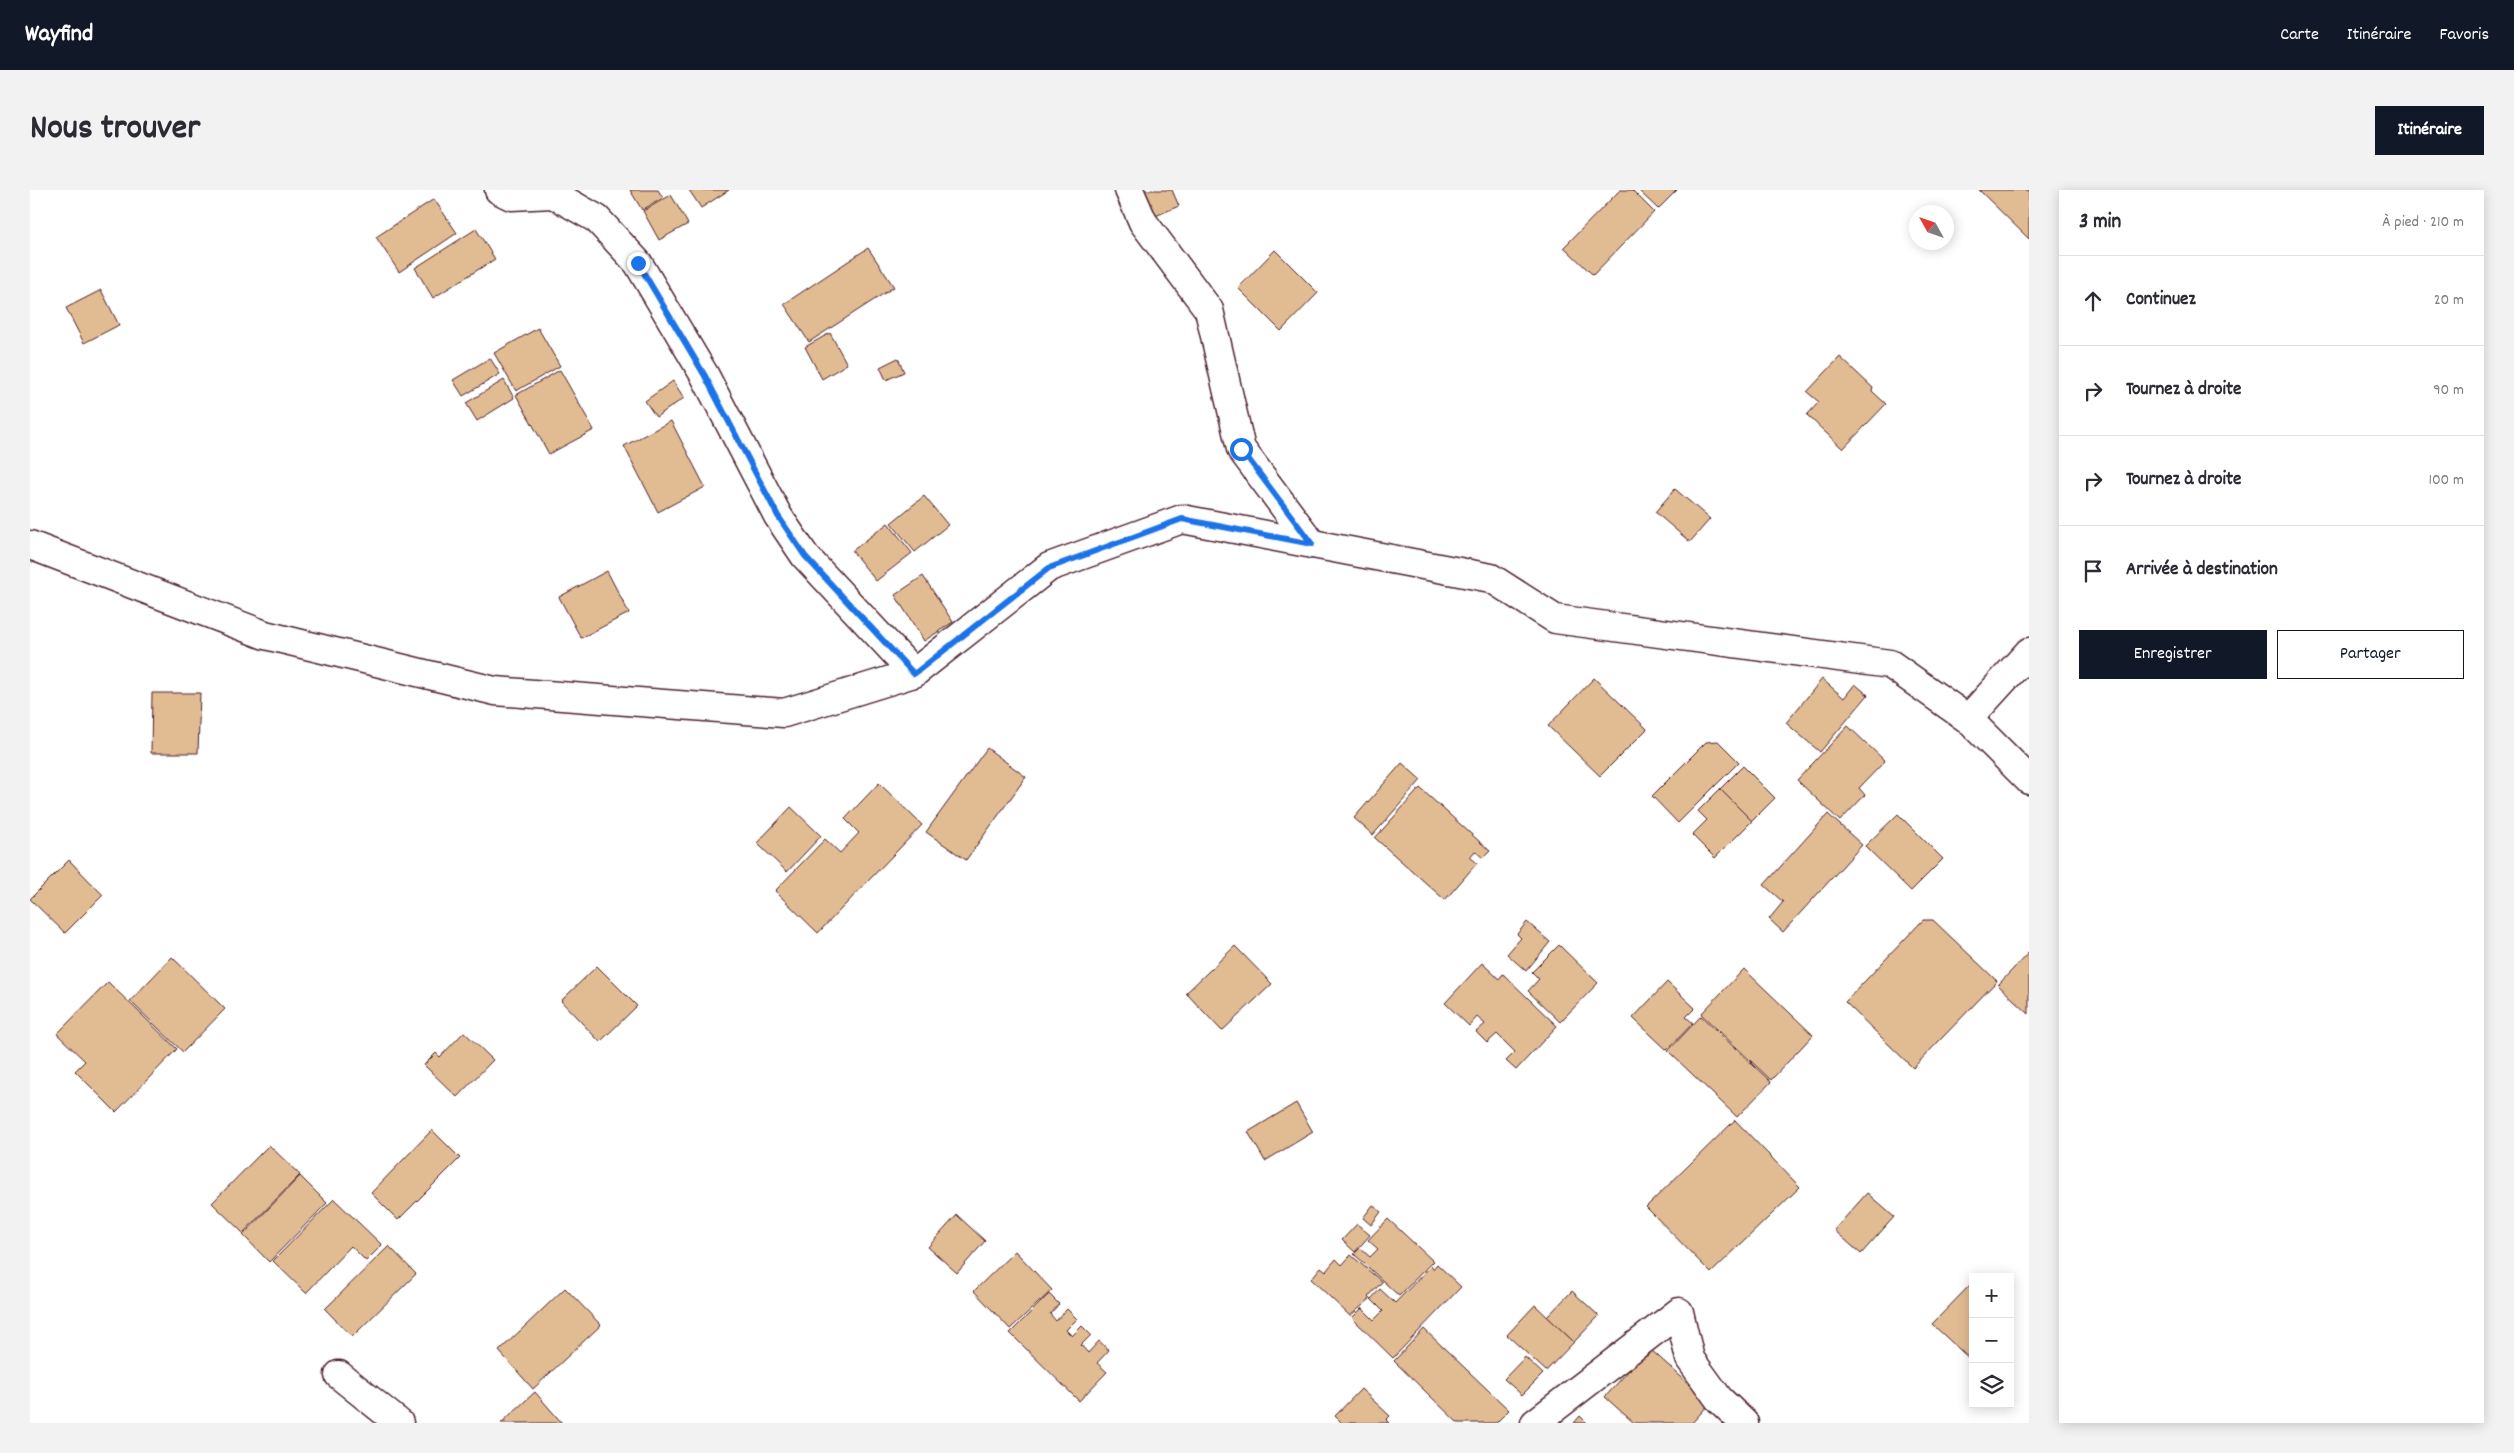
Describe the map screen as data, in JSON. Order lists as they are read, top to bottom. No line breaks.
{"north":"top left","page":{"header":"Wayfind","nav":["Carte","Itinéraire","Favoris"],"title":"Nous trouver","buttons":["Itinéraire",["Enregistrer","Partager"]],"heading":["3 min","À pied · 210 m"],"list":[["Continuez","20 m"],["Tournez à droite","90 m"],["Tournez à droite","100 m"],"Arrivée à destination"],"map_buttons":["+","−"]}}
